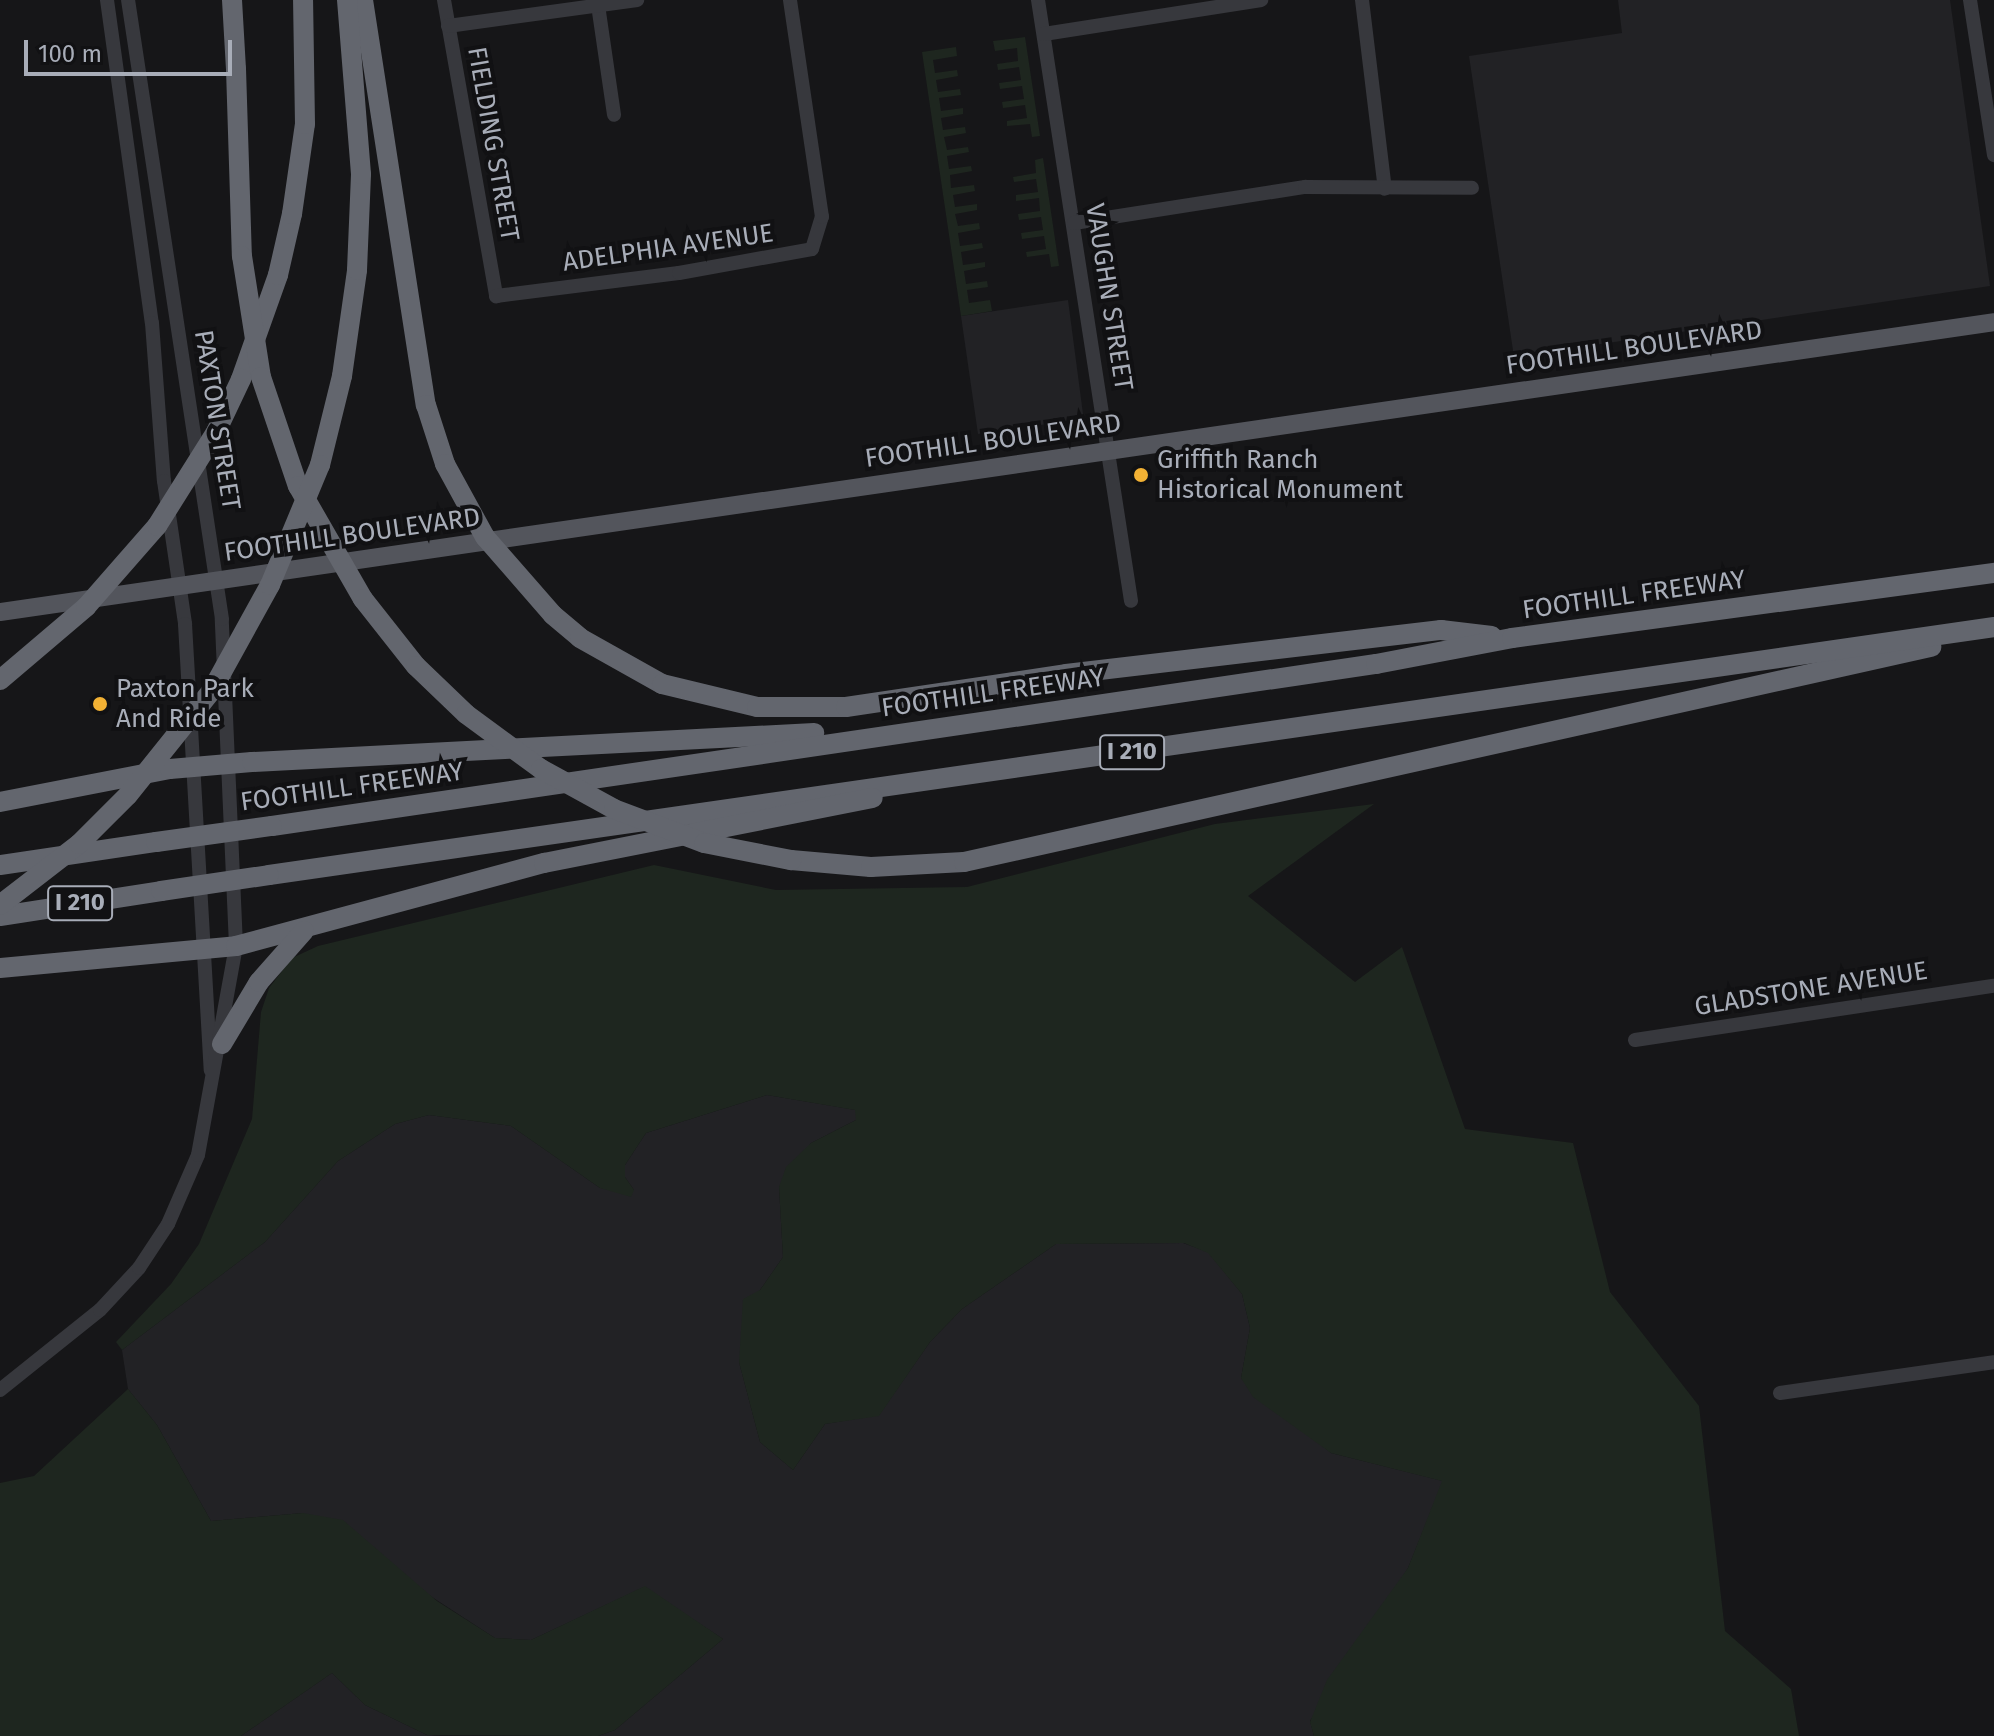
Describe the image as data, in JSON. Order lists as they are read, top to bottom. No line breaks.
{"streets":{"highway":["FOOTHILL FREEWAY","I 210"],"main road":["FOOTHILL BOULEVARD"],"street":["FIELDING STREET","ADELPHIA AVENUE","VAUGHN STREET","PAXTON STREET","GLADSTONE AVENUE"]},"crossings":[["FIELDING STREET","ADELPHIA AVENUE"],["VAUGHN STREET","FOOTHILL BOULEVARD"],["FOOTHILL BOULEVARD","PAXTON STREET"]],"places":["Griffith Ranch Historical Monument","Paxton Park And Ride"],"scale_bar":"100 m"}
